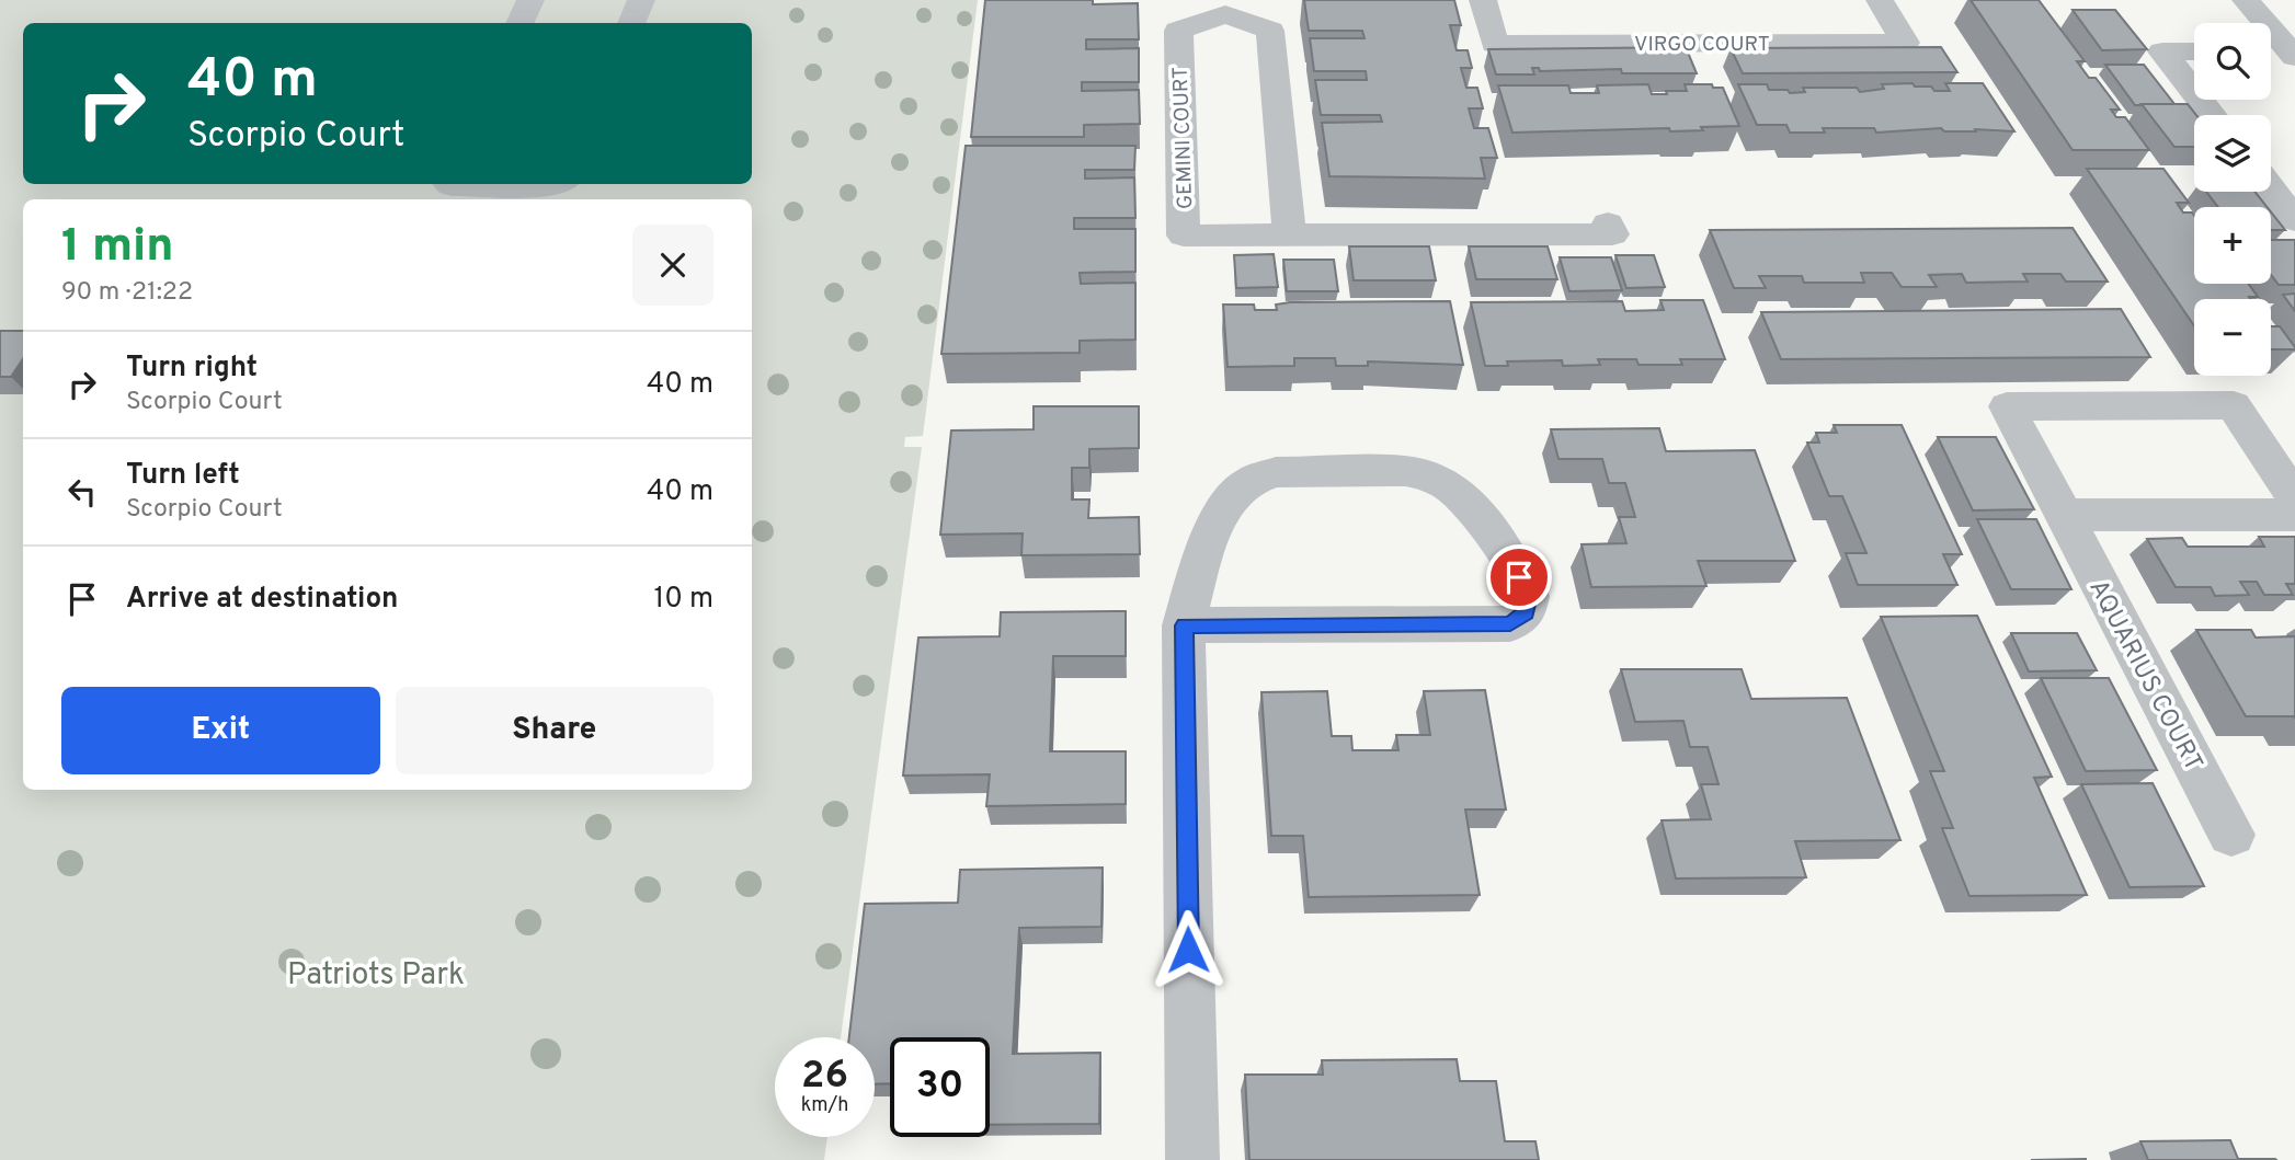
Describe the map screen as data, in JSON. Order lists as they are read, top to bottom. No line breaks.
{"streets":{"street":["VIRGO COURT","GEMINI COURT","AQUARIUS COURT"]},"parks":["Patriots Park"],"page":{"map_buttons":["+","−"],"turn":["40 m","Scorpio Court"],"heading":["1 min","90 m · 21:22"],"list":[{"name":"Turn right","note":"Scorpio Court","value":"40 m"},{"name":"Turn left","note":"Scorpio Court","value":"40 m"},{"name":"Arrive at destination","value":"10 m"}],"buttons":["Exit","Share"],"speed":"26 km/h","limit":"30"}}
